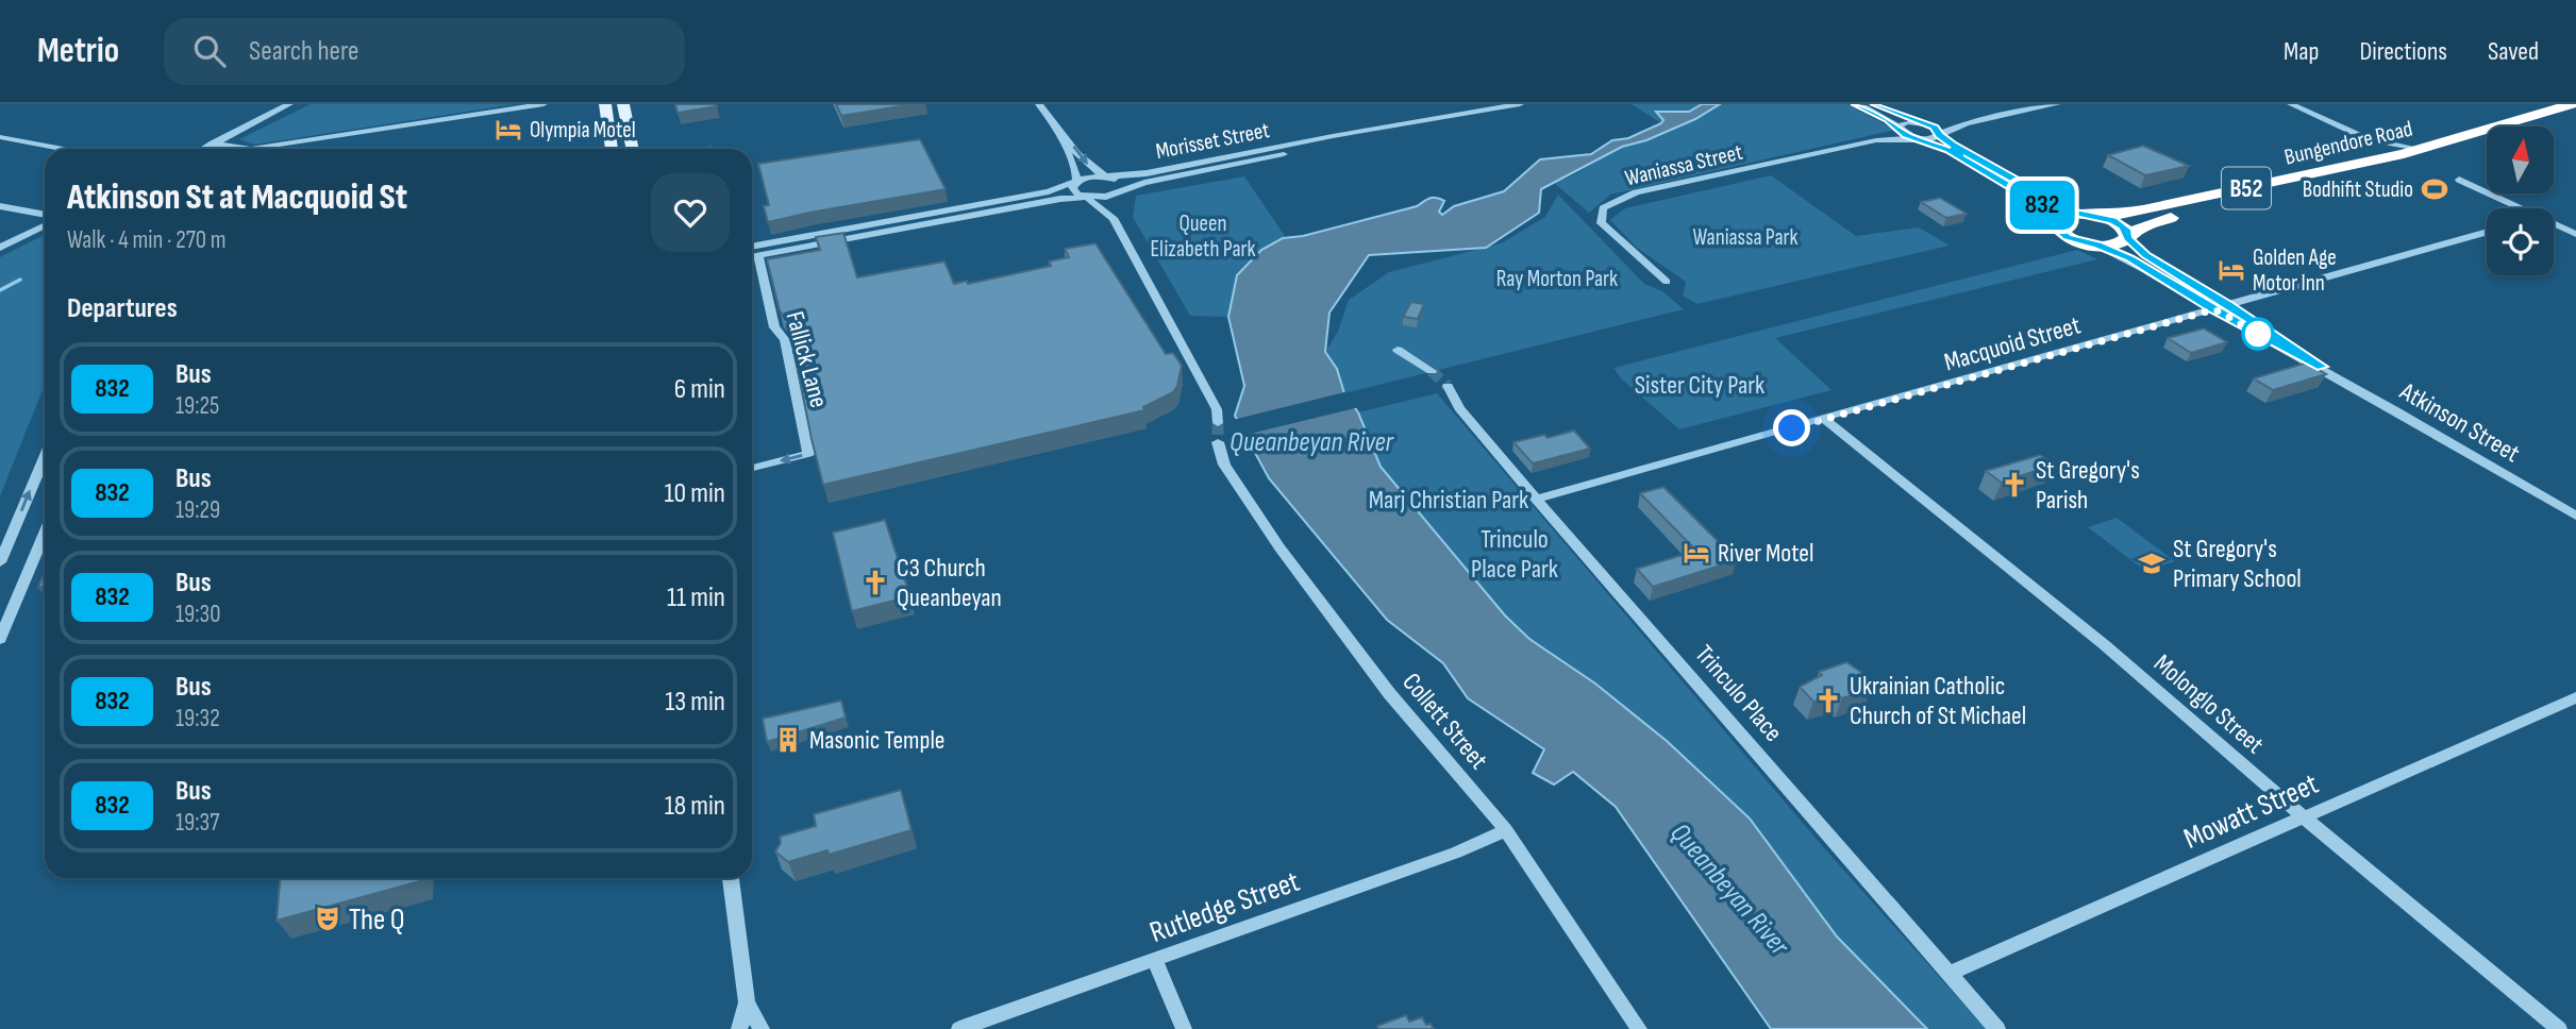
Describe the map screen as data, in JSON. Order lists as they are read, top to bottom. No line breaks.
{"streets":{"highway":["Bungendore Road","B52"],"street":["Morisset Street","Waniassa Street","Macquoid Street","Fallick Lane","Atkinson Street","Trinculo Place","Molonglo Street","Collett Street","Mowatt Street","Rutledge Street"]},"crossings":[["Bungendore Road","B52"],["Bungendore Road","Atkinson Street"],["B52","Atkinson Street"],["Macquoid Street","Atkinson Street"],["Macquoid Street","Trinculo Place"],["Macquoid Street","Molonglo Street"],["Trinculo Place","Mowatt Street"],["Molonglo Street","Mowatt Street"],["Collett Street","Rutledge Street"]],"one_way":["Fallick Lane"],"water":["Queanbeyan River"],"parks":["Queen Elizabeth Park","Waniassa Park","Ray Morton Park","Sister City Park","Marj Christian Park","Trinculo Place Park"],"places":{"hotel":["Olympia Motel","Golden Age Motor Inn","River Motel"],"sports":["Bodhifit Studio"],"church":["St Gregory's Parish","C3 Church Queanbeyan","Ukrainian Catholic Church of St Michael"],"school or university":["St Gregory's Primary School"],"building":["Masonic Temple"],"theatre":["The Q"]},"lines":["bus line 832"],"north":"top","page":{"header":"Metrio","search":"Search here","nav":["Map","Directions","Saved"],"on_map":"832","heading":[["Atkinson St at Macquoid St","Walk · 4 min · 270 m"],"Departures"],"list":[{"mark":"832","name":"Bus","note":"19:25","value":"6 min"},{"mark":"832","name":"Bus","note":"19:29","value":"10 min"},{"mark":"832","name":"Bus","note":"19:30","value":"11 min"},{"mark":"832","name":"Bus","note":"19:32","value":"13 min"},{"mark":"832","name":"Bus","note":"19:37","value":"18 min"}]}}
